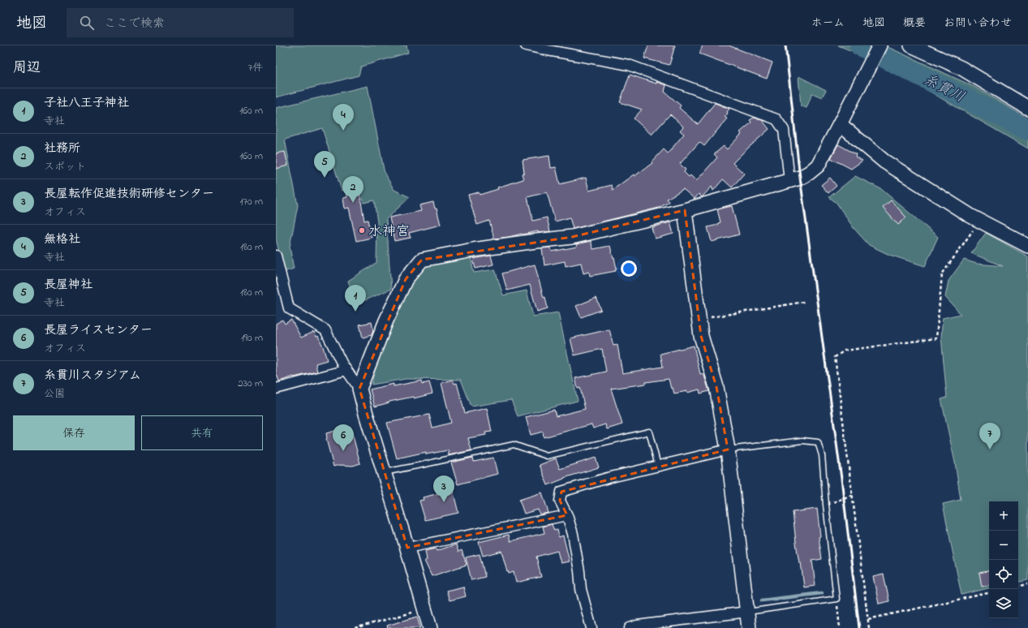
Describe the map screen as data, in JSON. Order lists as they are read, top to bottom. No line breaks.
{"water":["糸貫川"],"places":["水神宮"],"page":{"header":"地図","search":"ここで検索","nav":["ホーム","地図","概要","お問い合わせ"],"heading":["周辺","7件"],"list":[{"mark":"1","name":"子社八王子神社","note":"寺社","value":"160 m"},{"mark":"2","name":"社務所","note":"スポット","value":"160 m"},{"mark":"3","name":"長屋転作促進技術研修センター","note":"オフィス","value":"170 m"},{"mark":"4","name":"無格社","note":"寺社","value":"180 m"},{"mark":"5","name":"長屋神社","note":"寺社","value":"180 m"},{"mark":"6","name":"長屋ライスセンター","note":"オフィス","value":"190 m"},{"mark":"7","name":"糸貫川スタジアム","note":"公園","value":"230 m"}],"pins":["4","5","2","1","7","6","3"],"buttons":["保存","共有"],"map_buttons":["+","−"]}}
